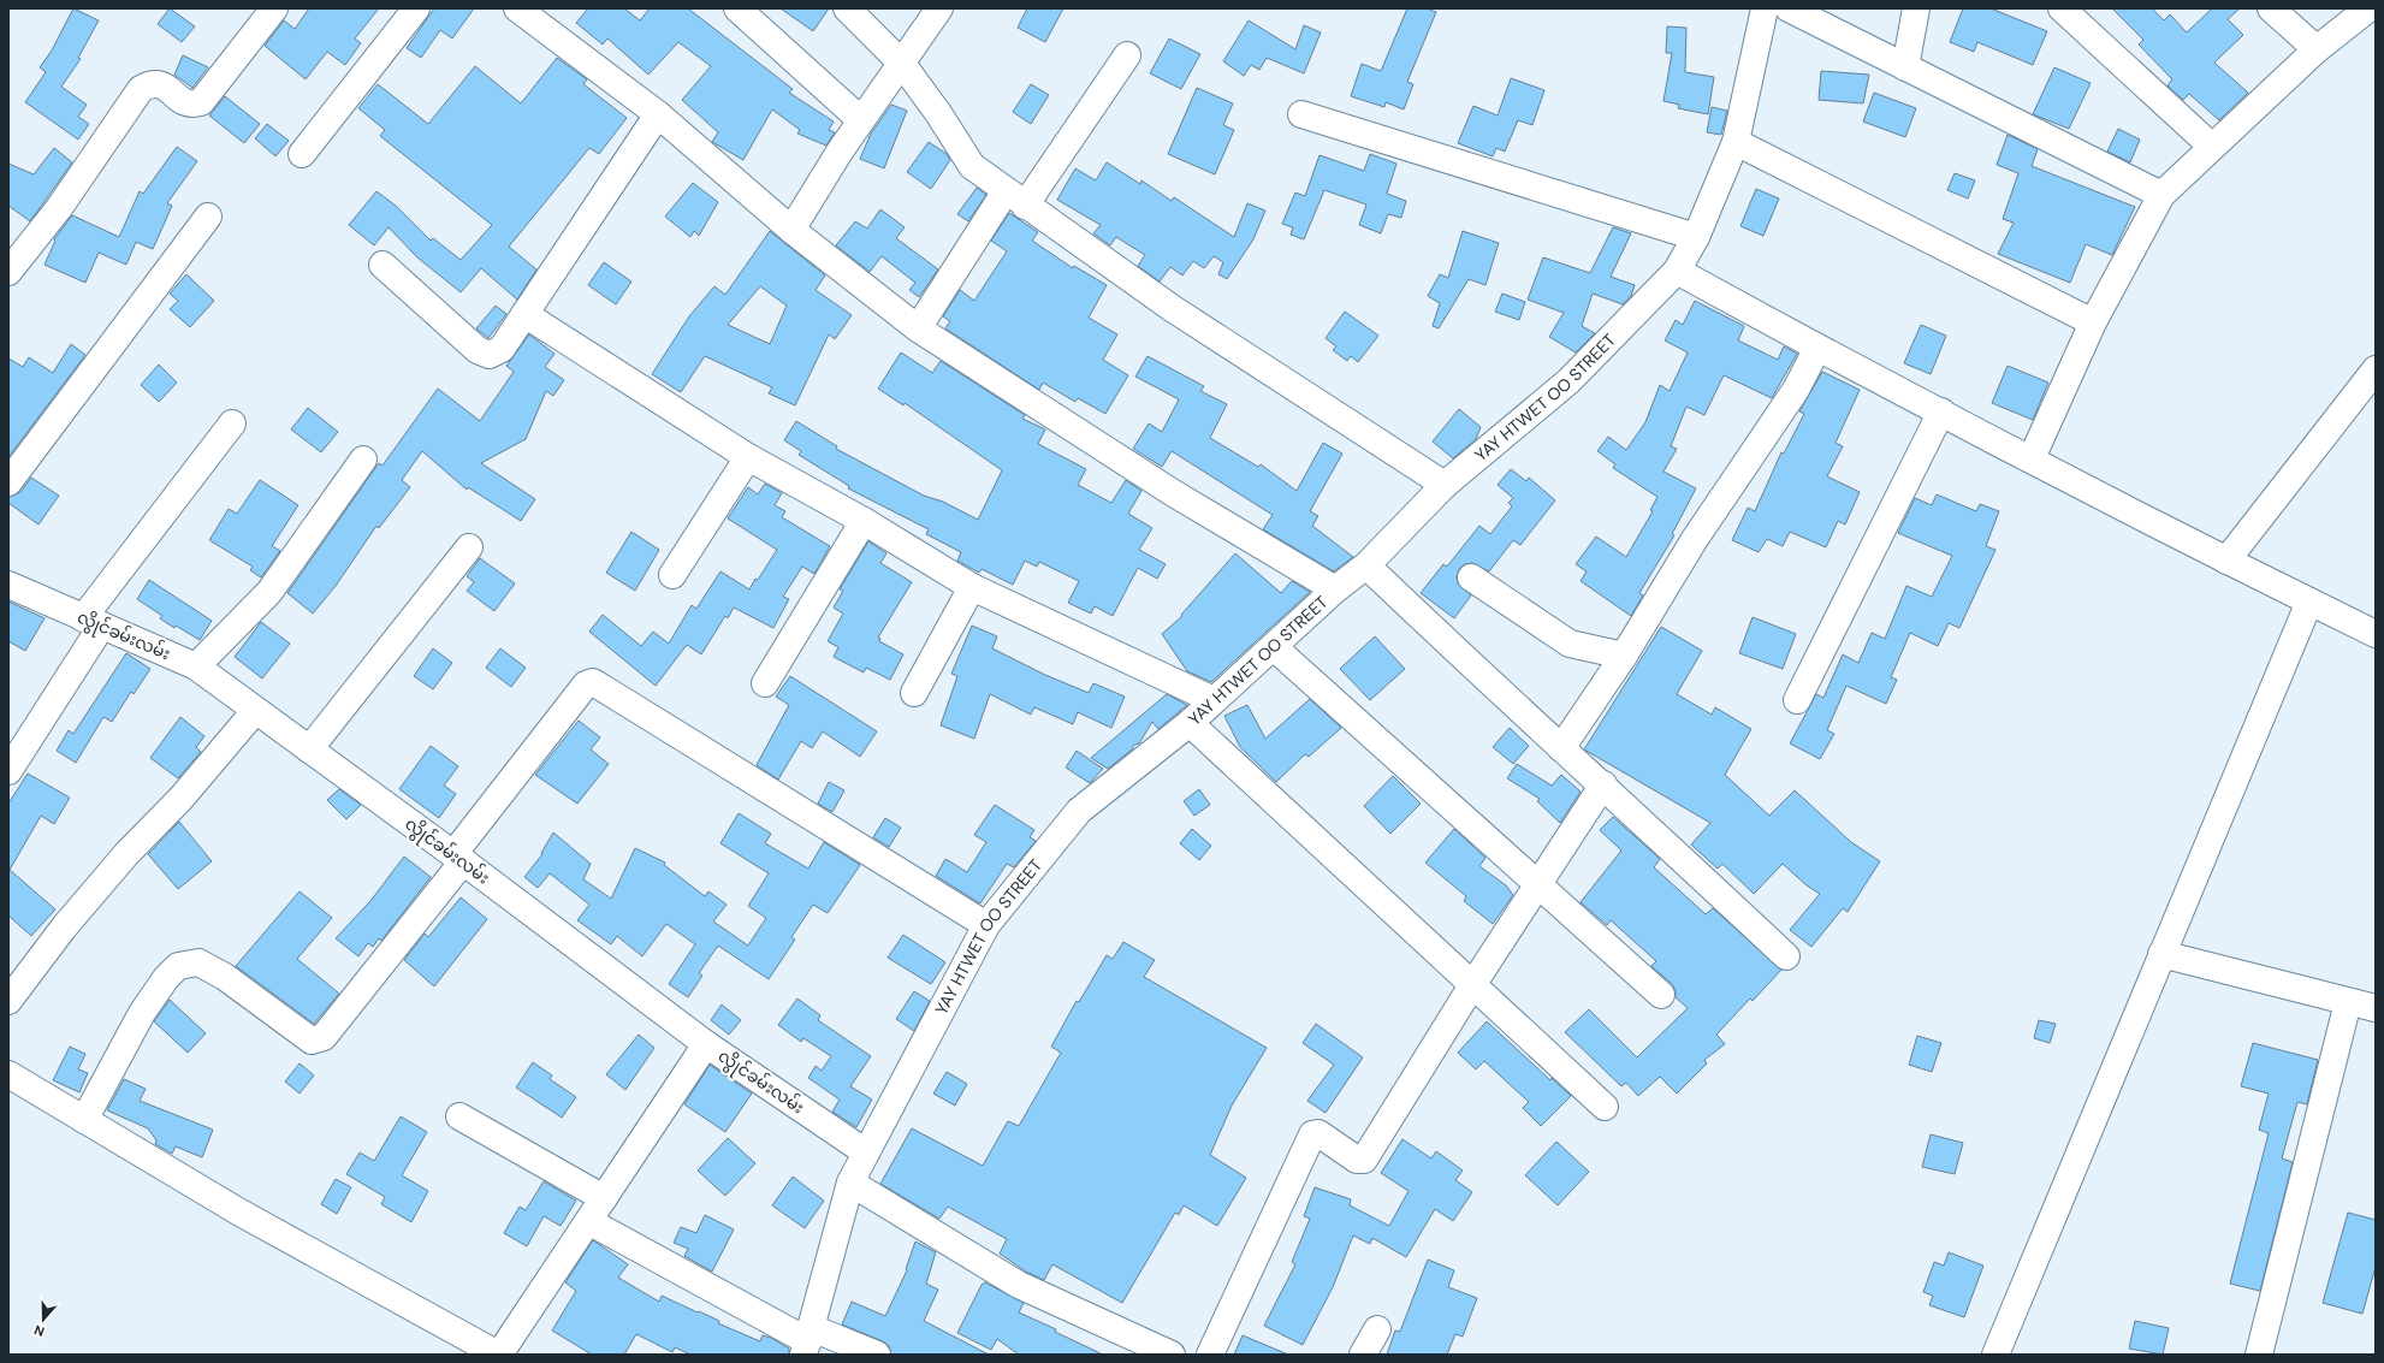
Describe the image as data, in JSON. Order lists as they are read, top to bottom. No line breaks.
{"streets":{"street":["YAY HTWET OO STREET","လွိုင်ခမ်းလမ်း"]},"crossings":[["YAY HTWET OO STREET","လွိုင်ခမ်းလမ်း"]],"north":"bottom"}
